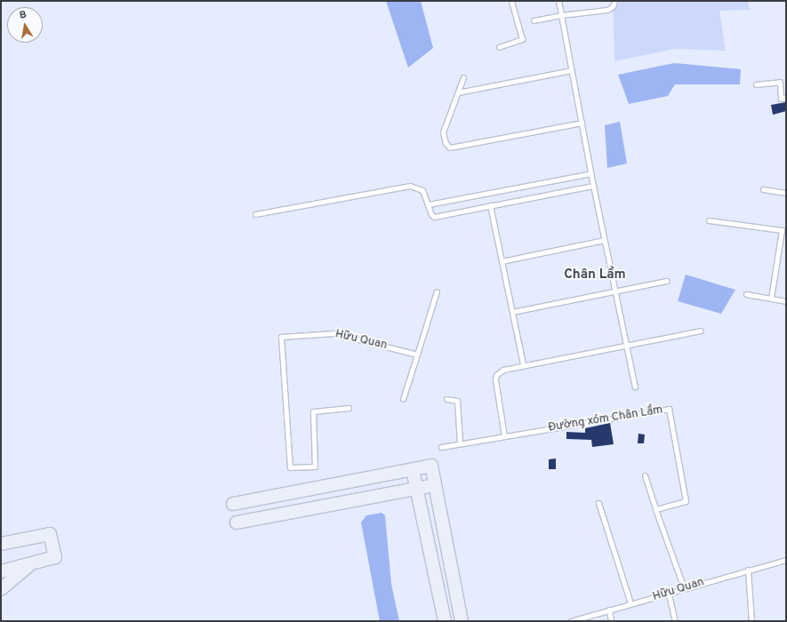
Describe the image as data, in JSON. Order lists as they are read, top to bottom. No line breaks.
{"streets":{"lane":["Hữu Quan","Đường xóm Chân Lầm"]},"districts":["Chân Lầm"],"north":"top"}
